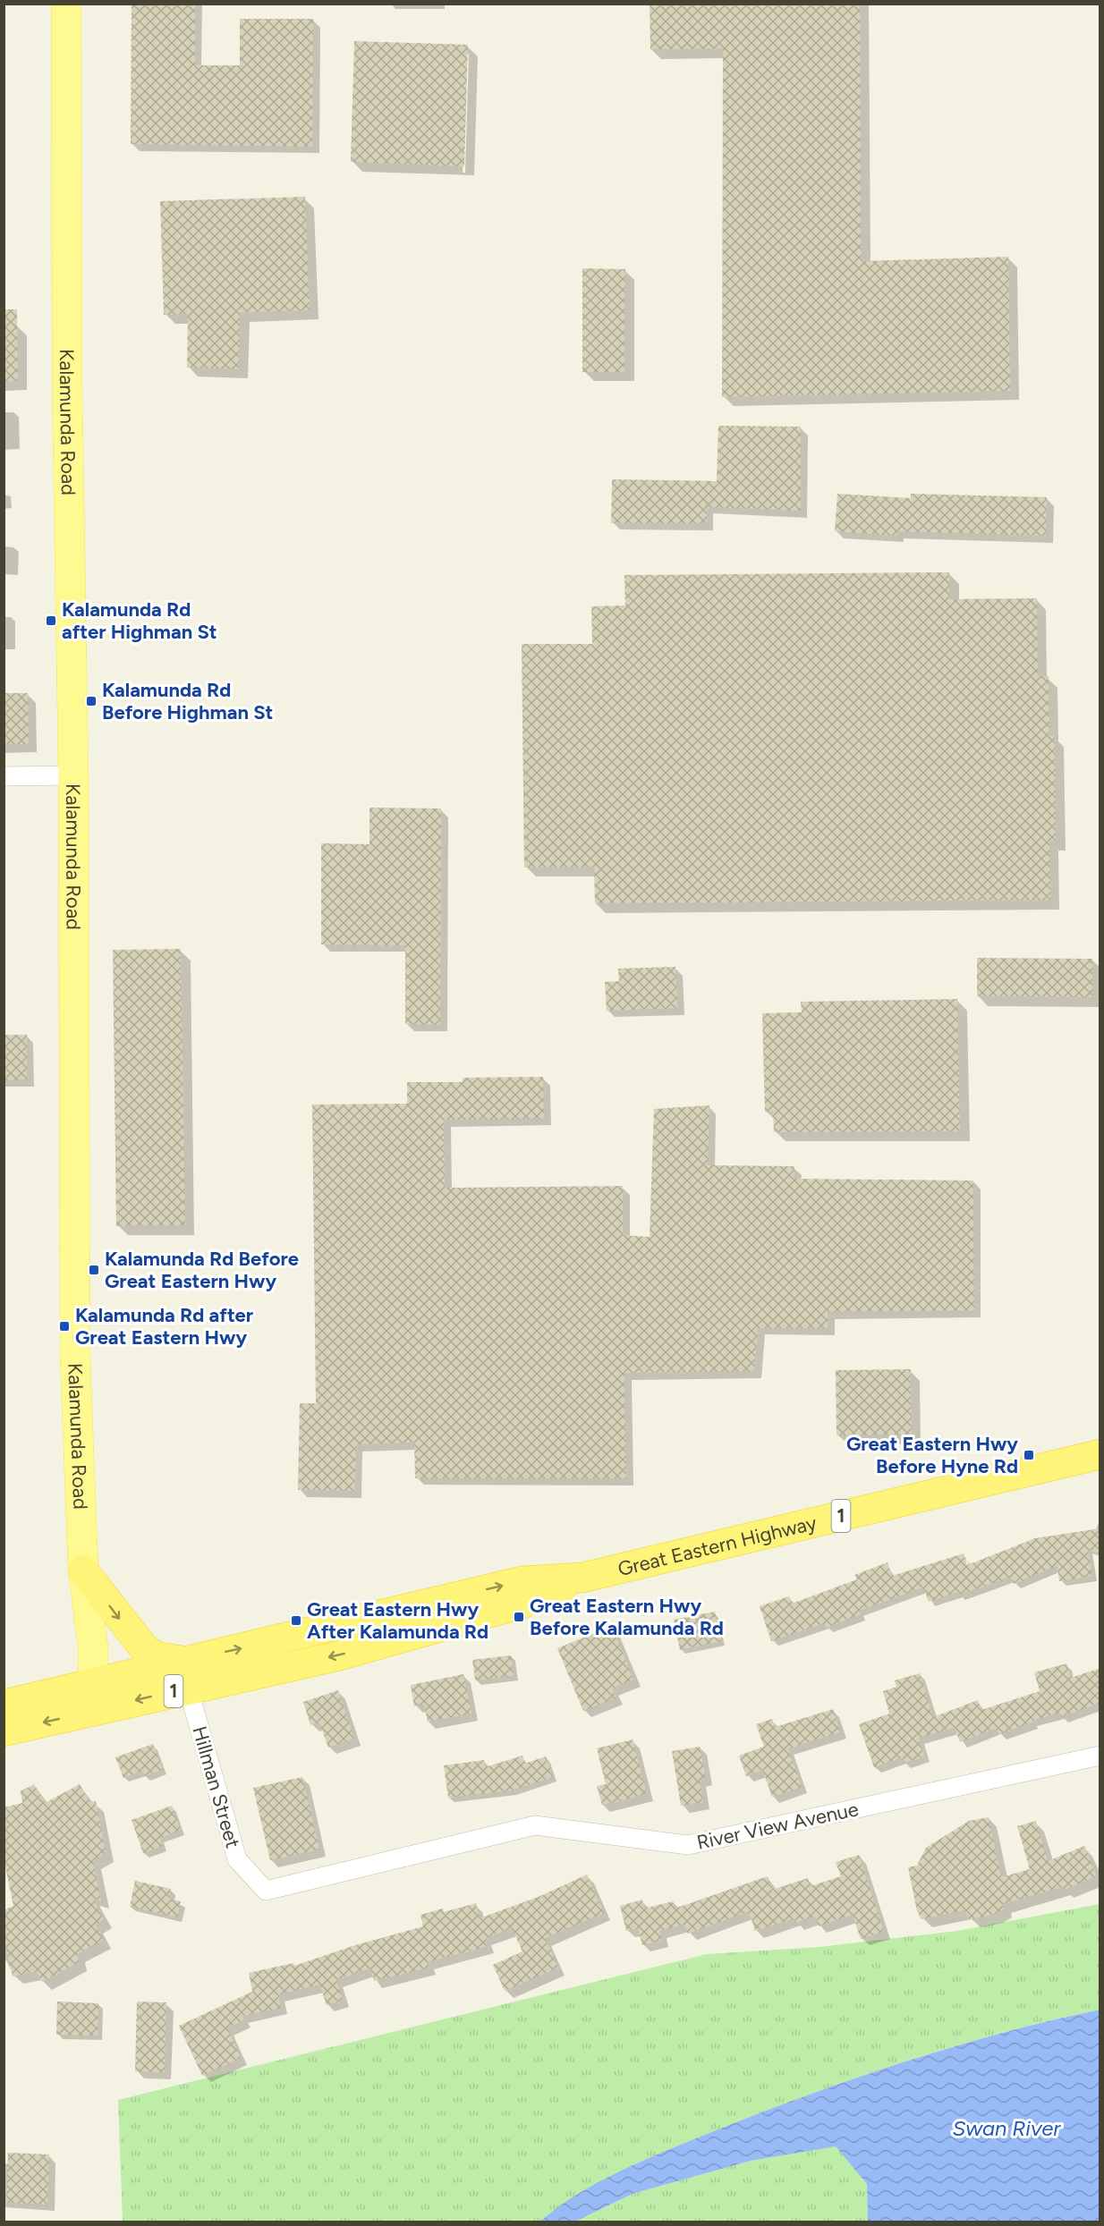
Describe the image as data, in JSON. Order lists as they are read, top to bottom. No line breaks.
{"streets":{"highway":["1","Great Eastern Highway"],"main road":["Kalamunda Road"],"street":["Hillman Street","River View Avenue"]},"crossings":[["Kalamunda Road","Great Eastern Highway"],["Great Eastern Highway","Hillman Street"],["Hillman Street","River View Avenue"]],"water":["Swan River"],"places":{"transit":["Kalamunda Rd after Highman St","Kalamunda Rd Before Highman St","Kalamunda Rd Before Great Eastern Hwy","Kalamunda Rd after Great Eastern Hwy","Great Eastern Hwy Before Hyne Rd","Great Eastern Hwy Before Kalamunda Rd","Great Eastern Hwy After Kalamunda Rd"]}}
